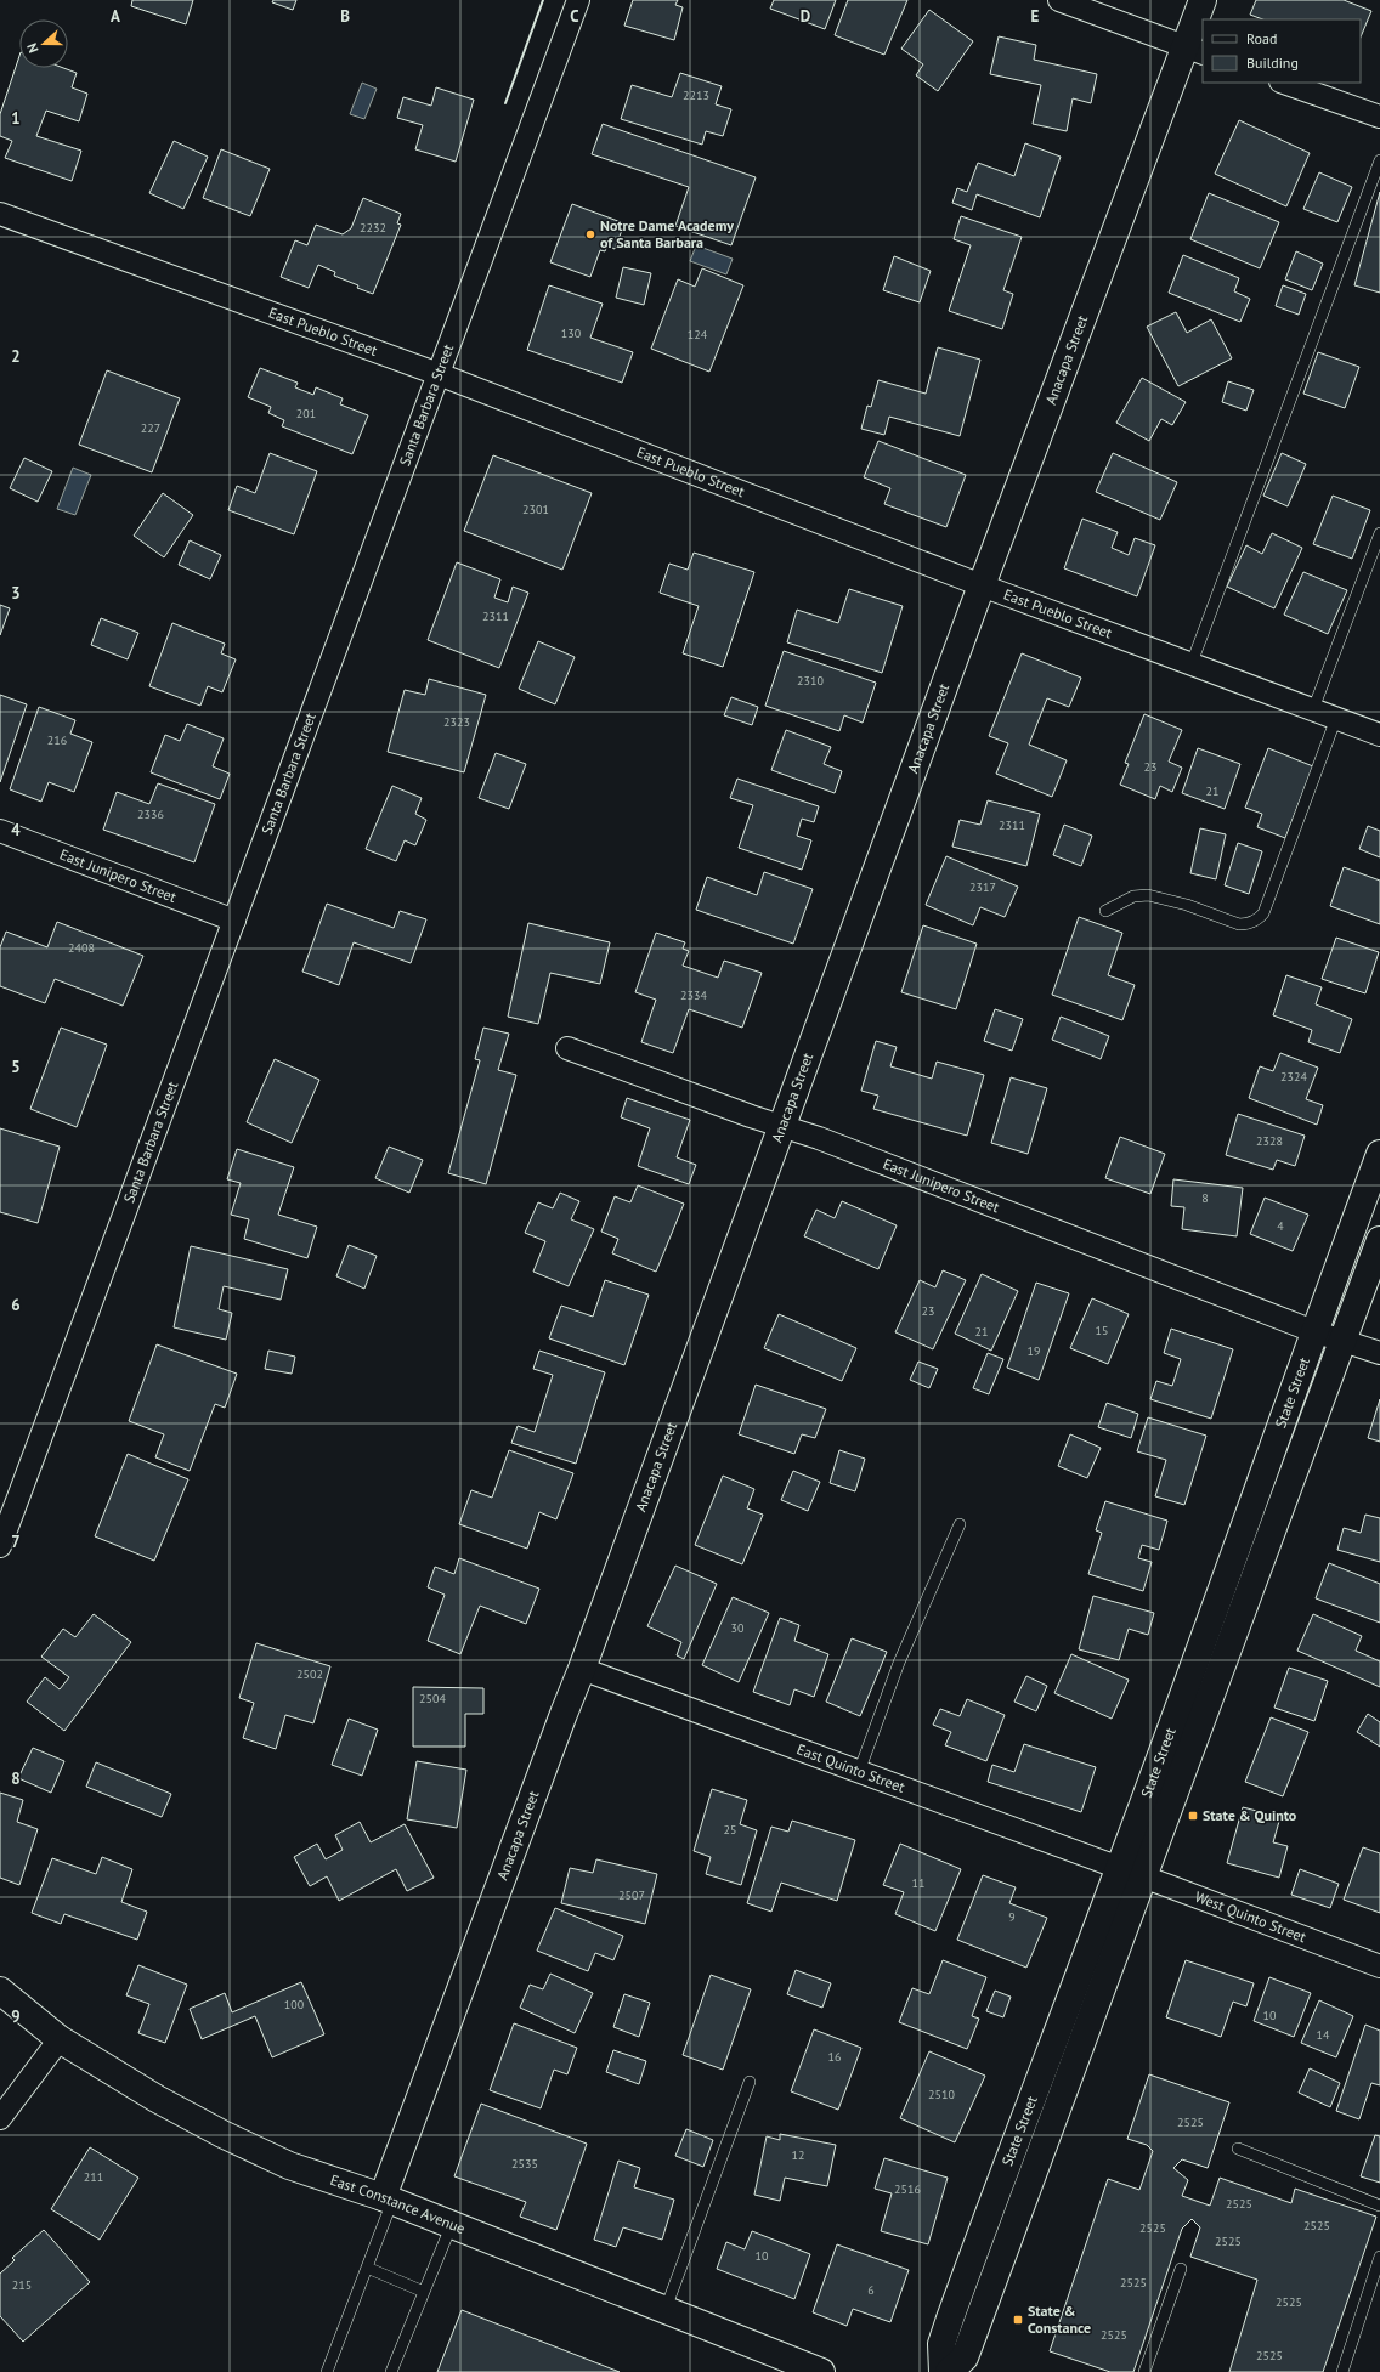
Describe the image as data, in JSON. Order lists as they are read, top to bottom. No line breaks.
{"streets":{"street":["East Pueblo Street","Anacapa Street","Santa Barbara Street","East Junipero Street","State Street","East Quinto Street","West Quinto Street","East Constance Avenue"]},"crossings":[["East Pueblo Street","Anacapa Street"],["East Pueblo Street","Santa Barbara Street"],["Anacapa Street","East Junipero Street"],["Anacapa Street","East Quinto Street"],["Anacapa Street","East Constance Avenue"],["Santa Barbara Street","East Junipero Street"],["East Junipero Street","State Street"],["State Street","East Quinto Street"],["State Street","West Quinto Street"],["East Quinto Street","West Quinto Street"]],"places":{"other":["Notre Dame Academy of Santa Barbara"],"transit":["State & Quinto","State & Constance"]},"house_numbers":["2213","2232","130","124","201","227","2301","2311","2310","2323","216","23","21","2336","2311","2317","2408","2334","2324","2328","8","4","23","15","21","19","30","2502","2504","25","11","2507","9","100","10","14","16","2510","2525","12","2535","211","2516","2525","2525","2525","2525","10","2525","215","6","2525","2525","2525"],"legend":["Road","Building"],"north":"left","grid":{"columns":["A","B","C","D","E"],"rows":["1","2","3","4","5","6","7","8","9"]}}
